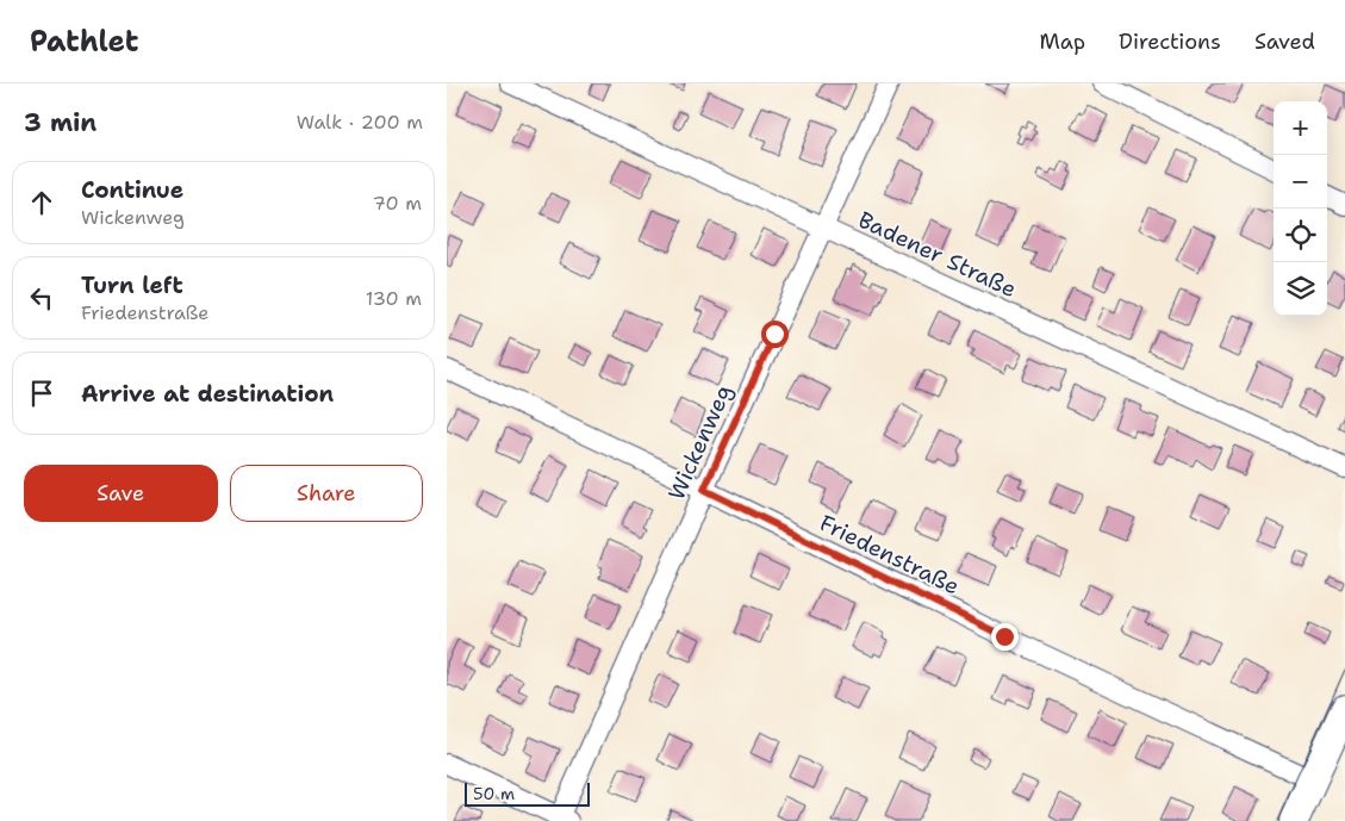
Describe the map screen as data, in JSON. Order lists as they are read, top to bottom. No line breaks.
{"streets":{"street":["Badener Straße","Wickenweg","Friedenstraße"]},"crossings":[["Badener Straße","Wickenweg"],["Wickenweg","Friedenstraße"]],"scale_bar":"50 m","page":{"header":"Pathlet","nav":["Map","Directions","Saved"],"heading":["3 min","Walk · 200 m"],"map_buttons":["+","−"],"list":[["Continue","Wickenweg","70 m"],["Turn left","Friedenstraße","130 m"],"Arrive at destination"],"buttons":["Save","Share"],"scale":"50 m"}}
